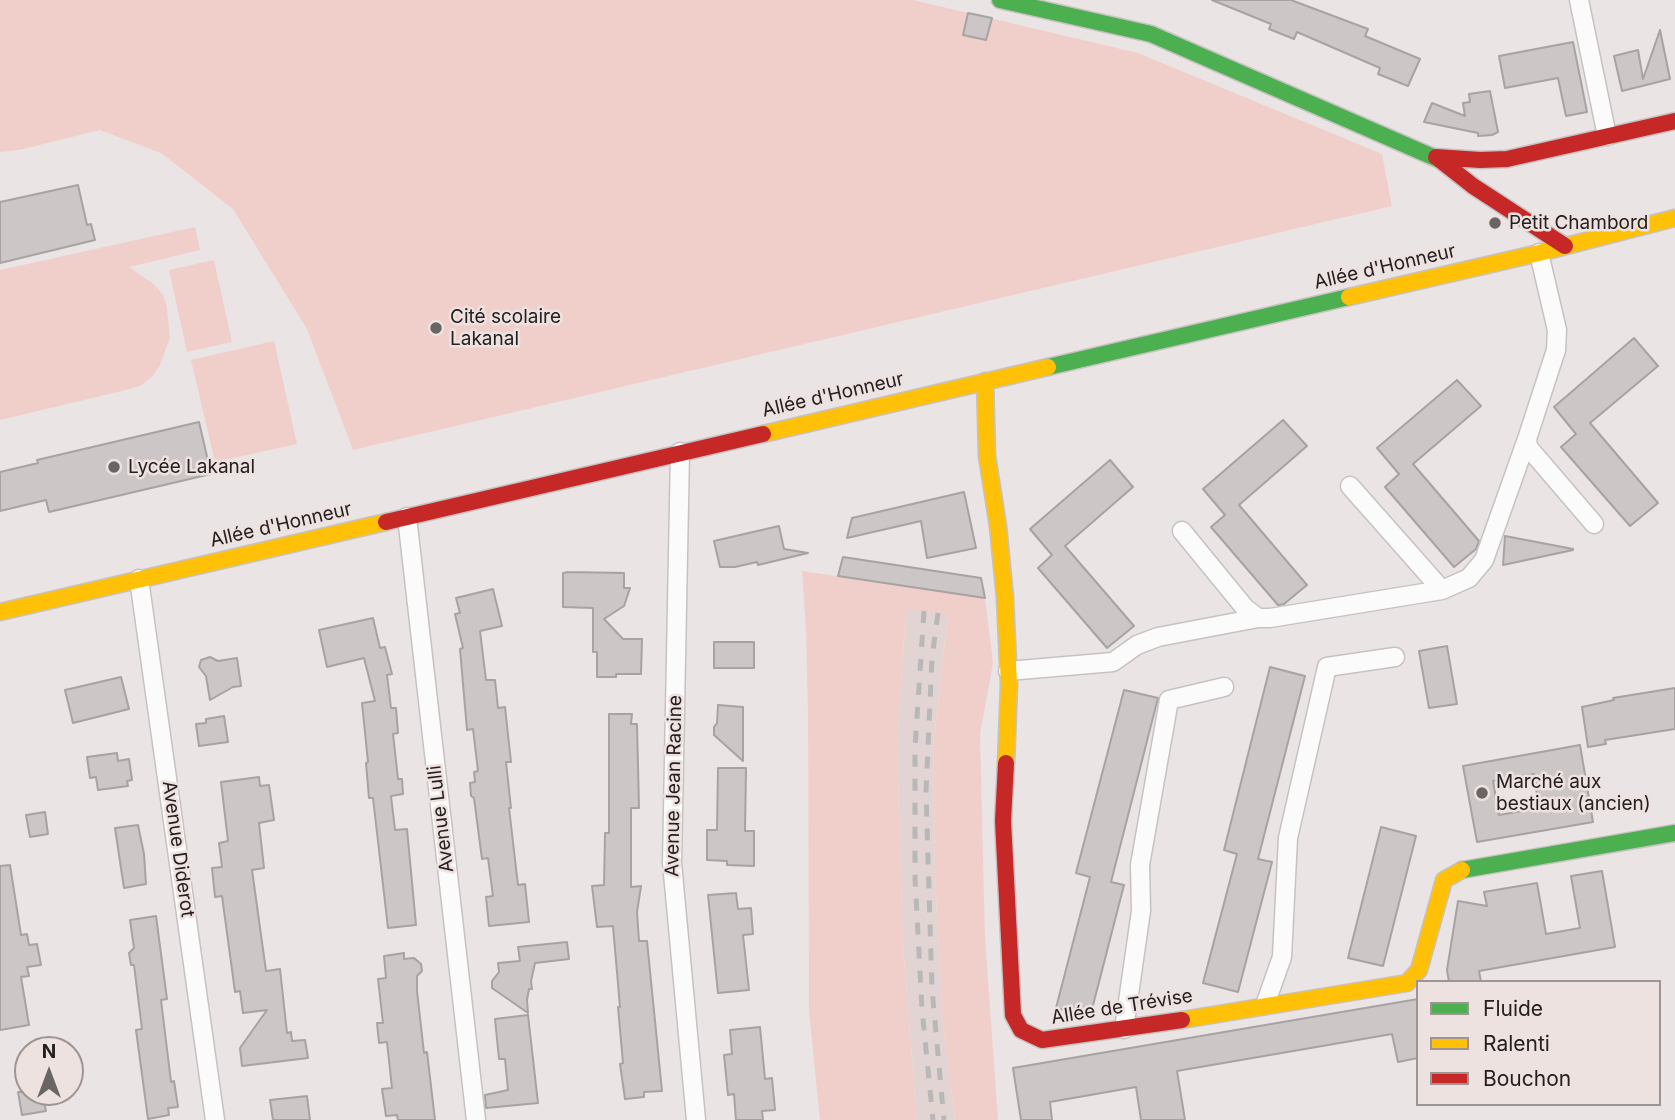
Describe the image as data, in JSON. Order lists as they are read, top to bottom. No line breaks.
{"streets":{"main road":["Allée d'Honneur","Allée de Trévise"],"street":["Avenue Jean Racine","Avenue Lulli","Avenue Diderot"]},"crossings":[["Allée d'Honneur","Avenue Jean Racine"],["Allée d'Honneur","Avenue Lulli"],["Allée d'Honneur","Avenue Diderot"],["Allée d'Honneur","Allée de Trévise"]],"places":["Petit Chambord","Cité scolaire Lakanal","Lycée Lakanal","Marché aux bestiaux (ancien)"],"legend":["Fluide","Ralenti","Bouchon"],"north":"top"}
